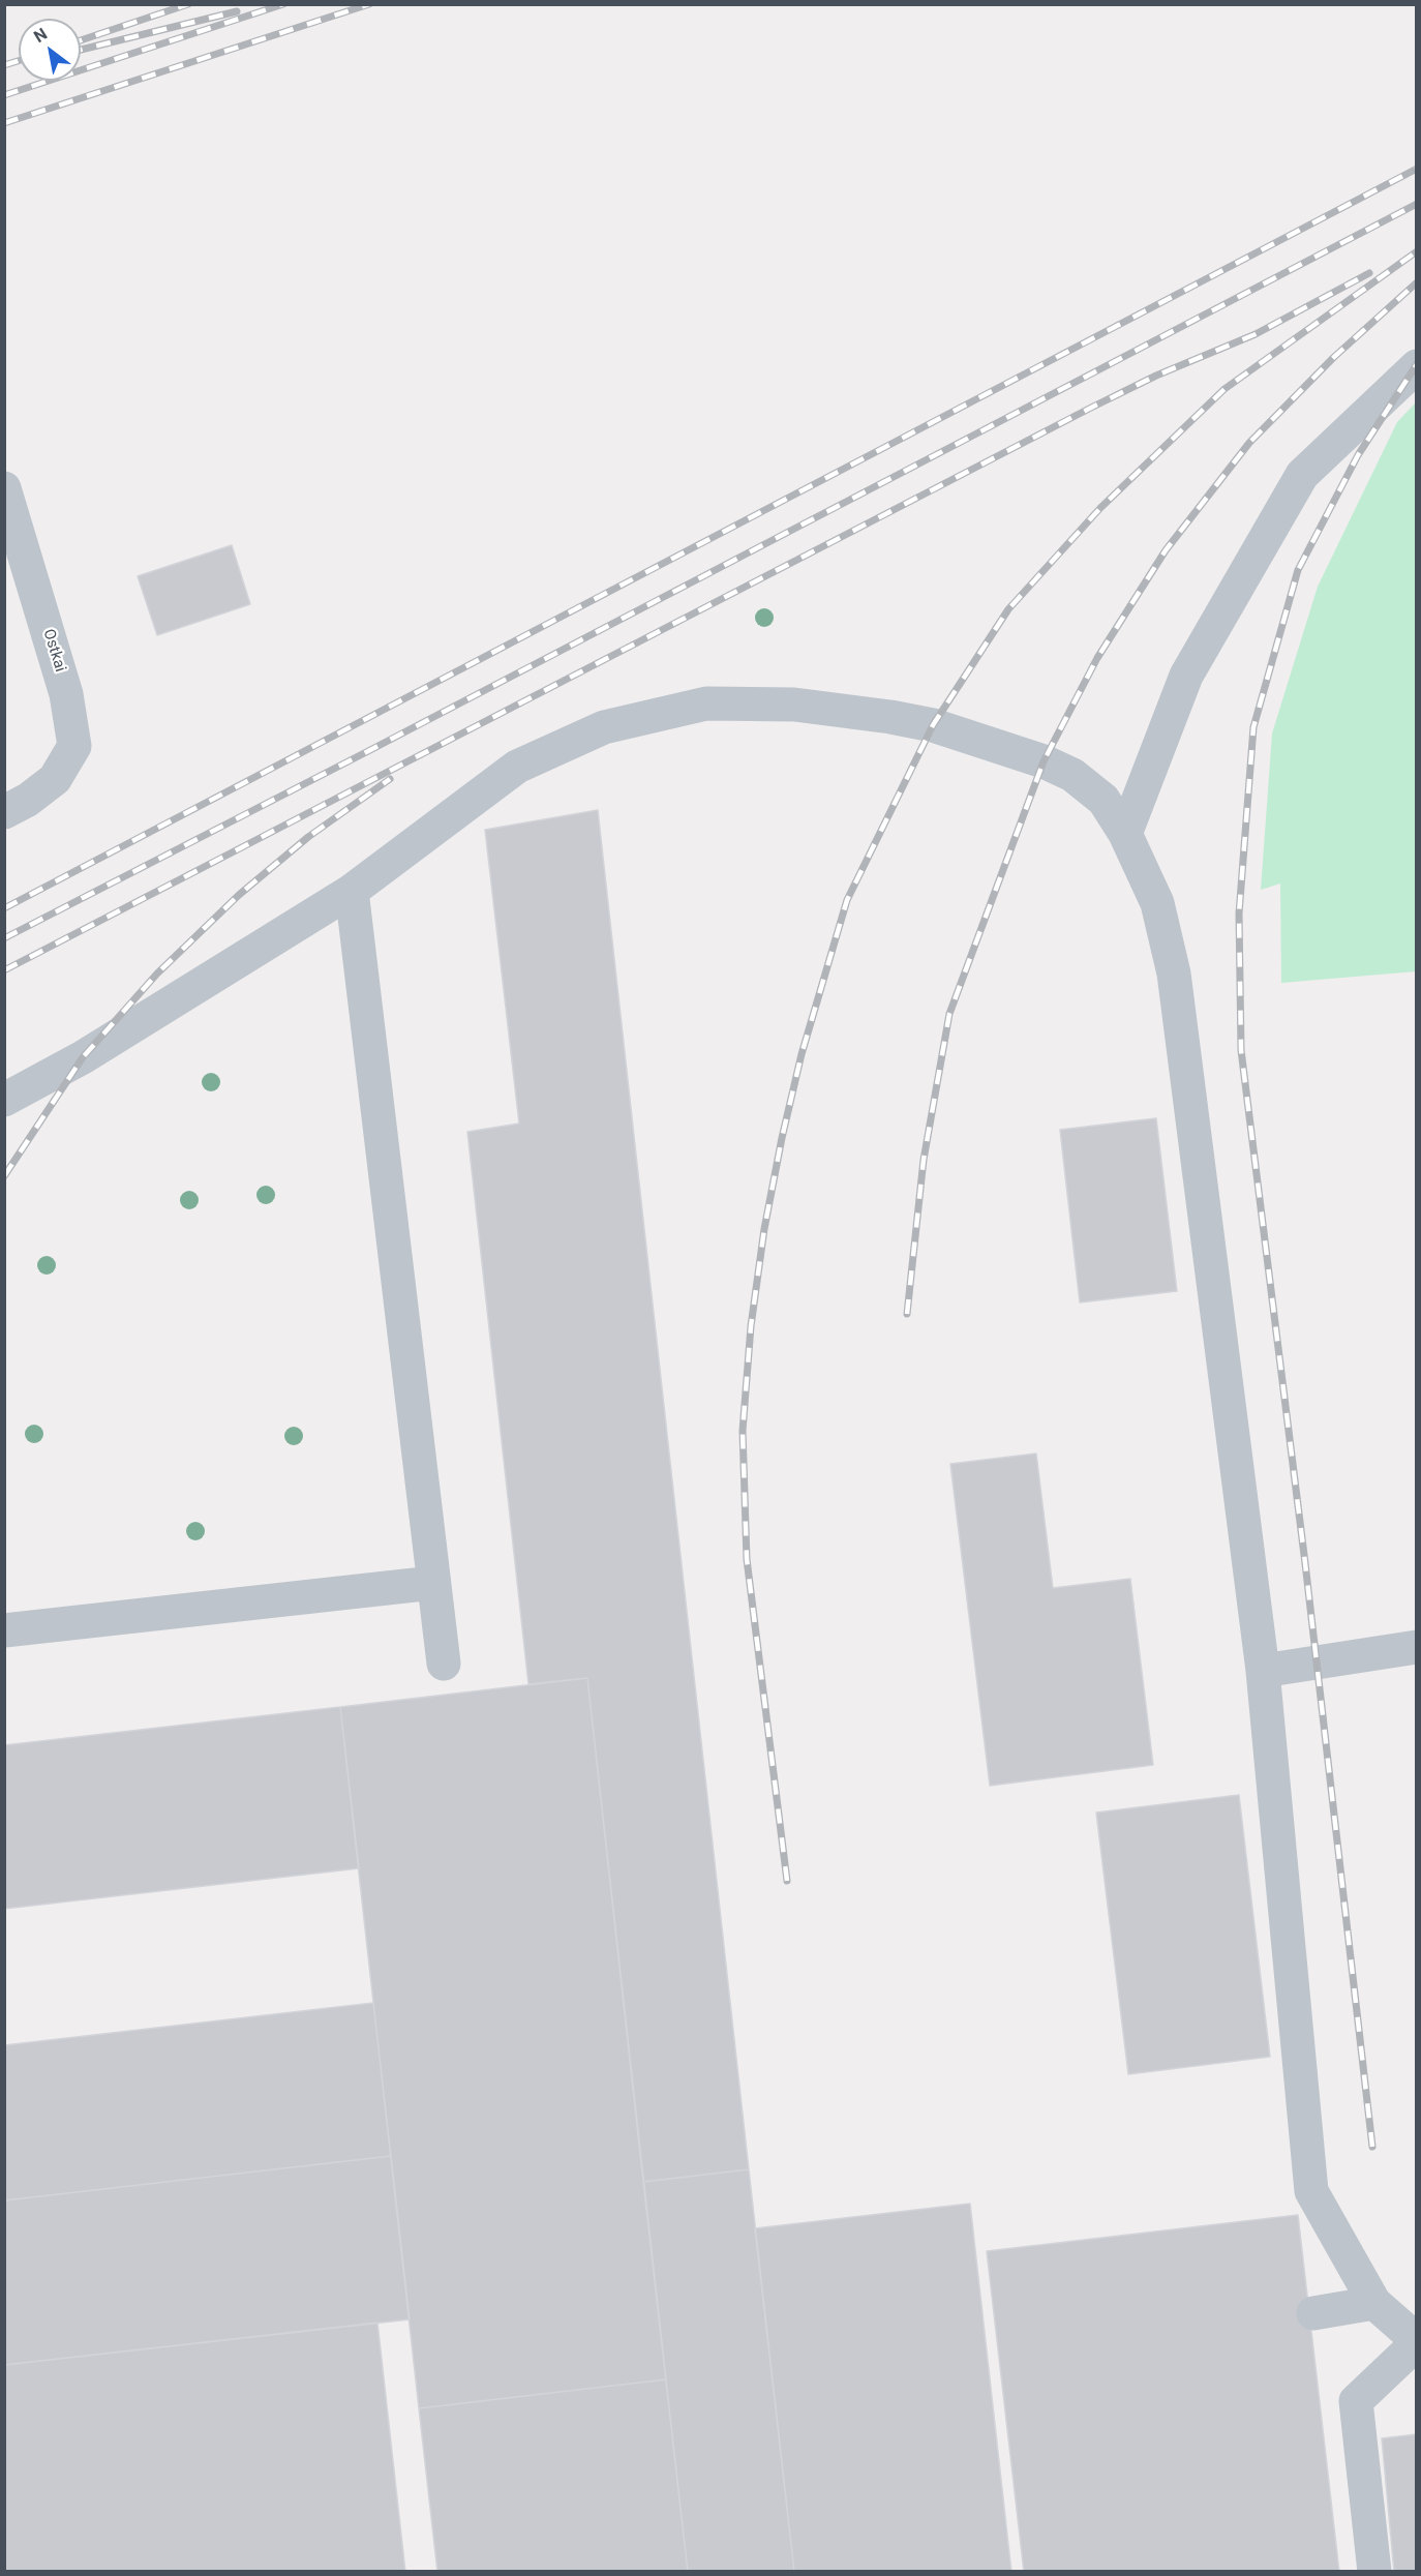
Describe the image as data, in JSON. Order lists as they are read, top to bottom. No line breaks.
{"streets":{"street":["Ostkai"]},"north":"top left"}
